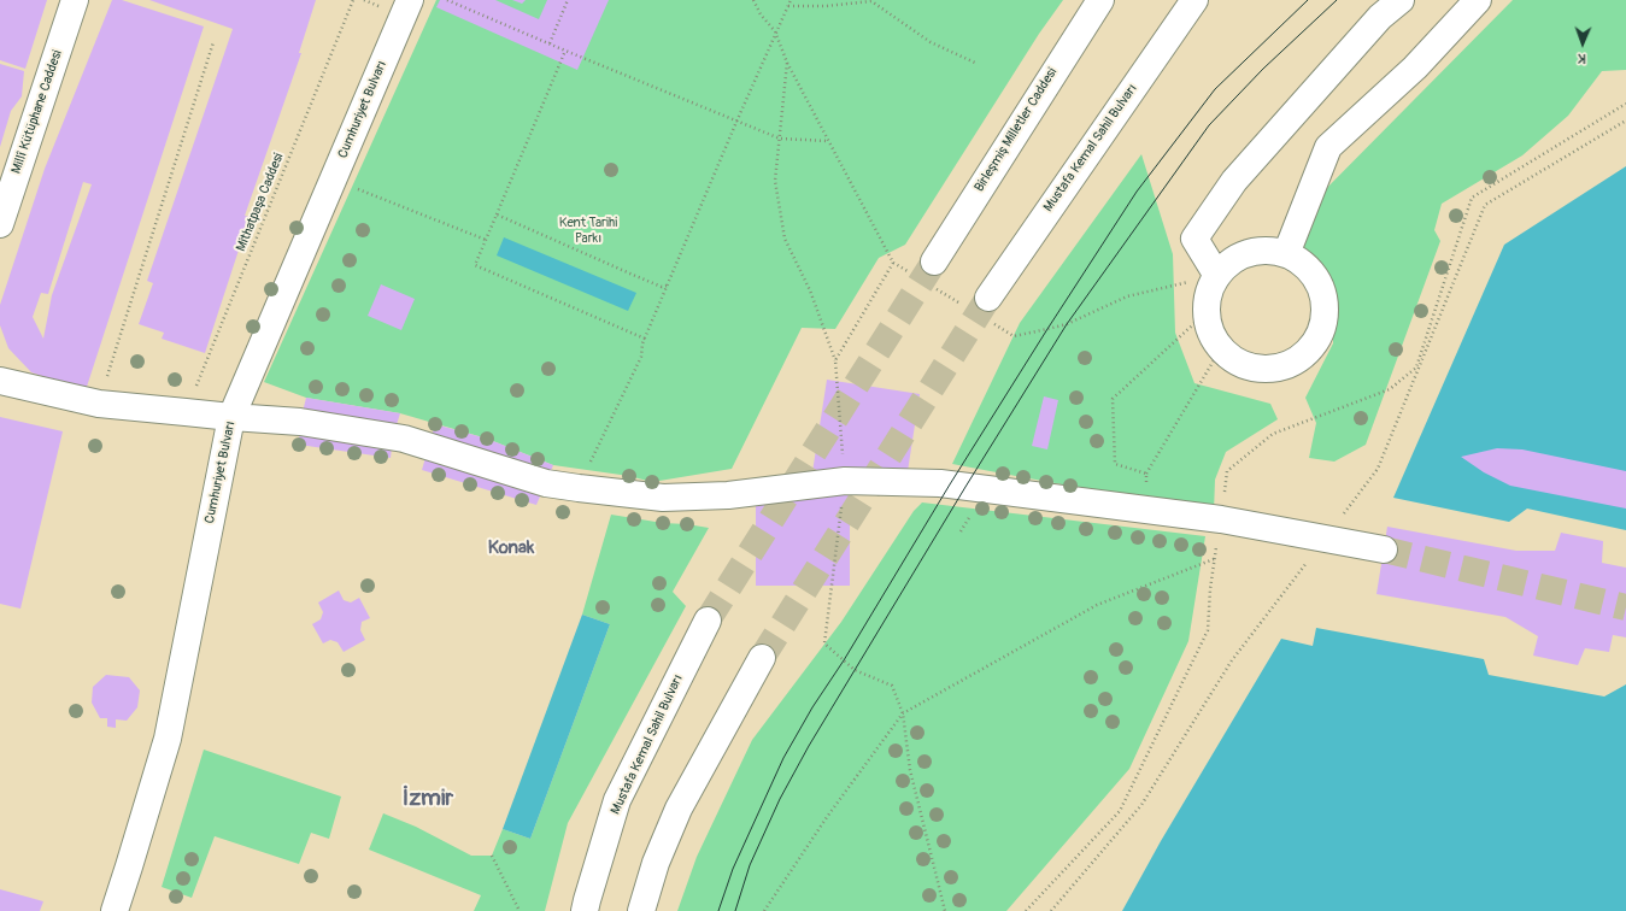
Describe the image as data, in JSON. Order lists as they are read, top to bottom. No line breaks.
{"streets":{"street":["Cumhuriyet Bulvarı","Millî Kütüphane Caddesi","Birleşmiş Milletler Caddesi","Mustafa Kemal Sahil Bulvarı"],"path":["Mithatpaşa Caddesi"]},"districts":["Konak","İzmir"],"parks":["Kent Tarihi Parkı"],"north":"bottom"}
